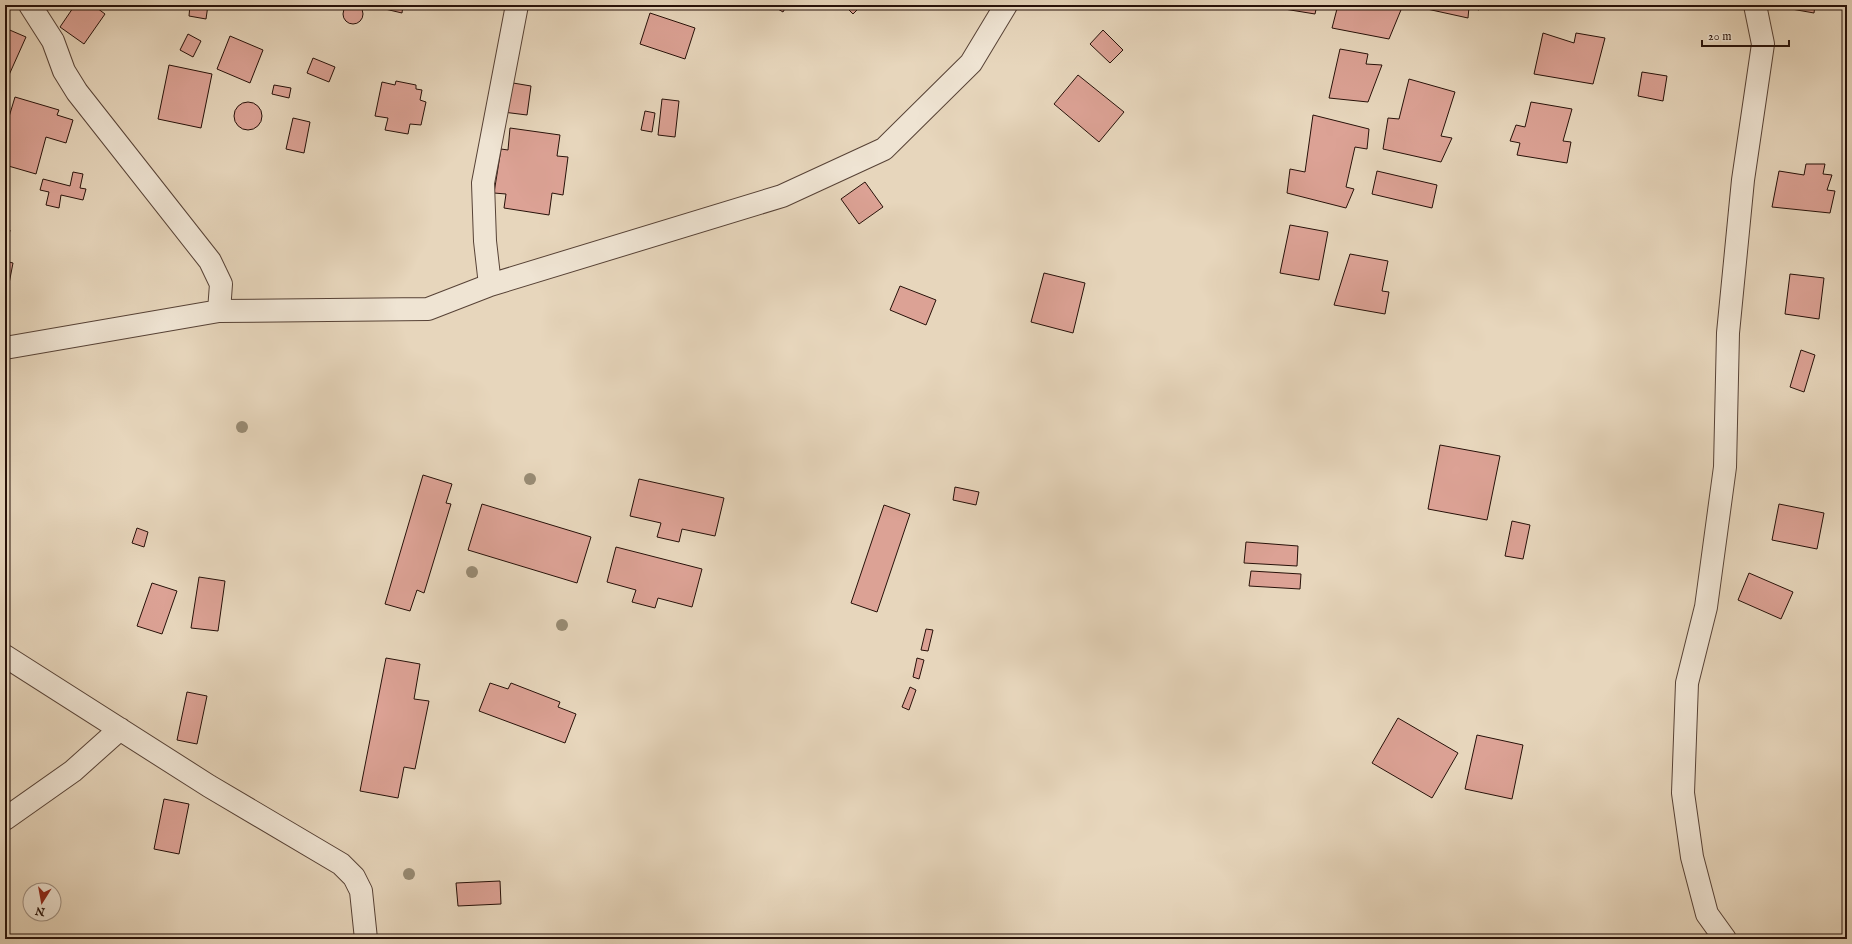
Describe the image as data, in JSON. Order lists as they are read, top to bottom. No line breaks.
{"scale_bar":"20 m","north":"bottom"}
